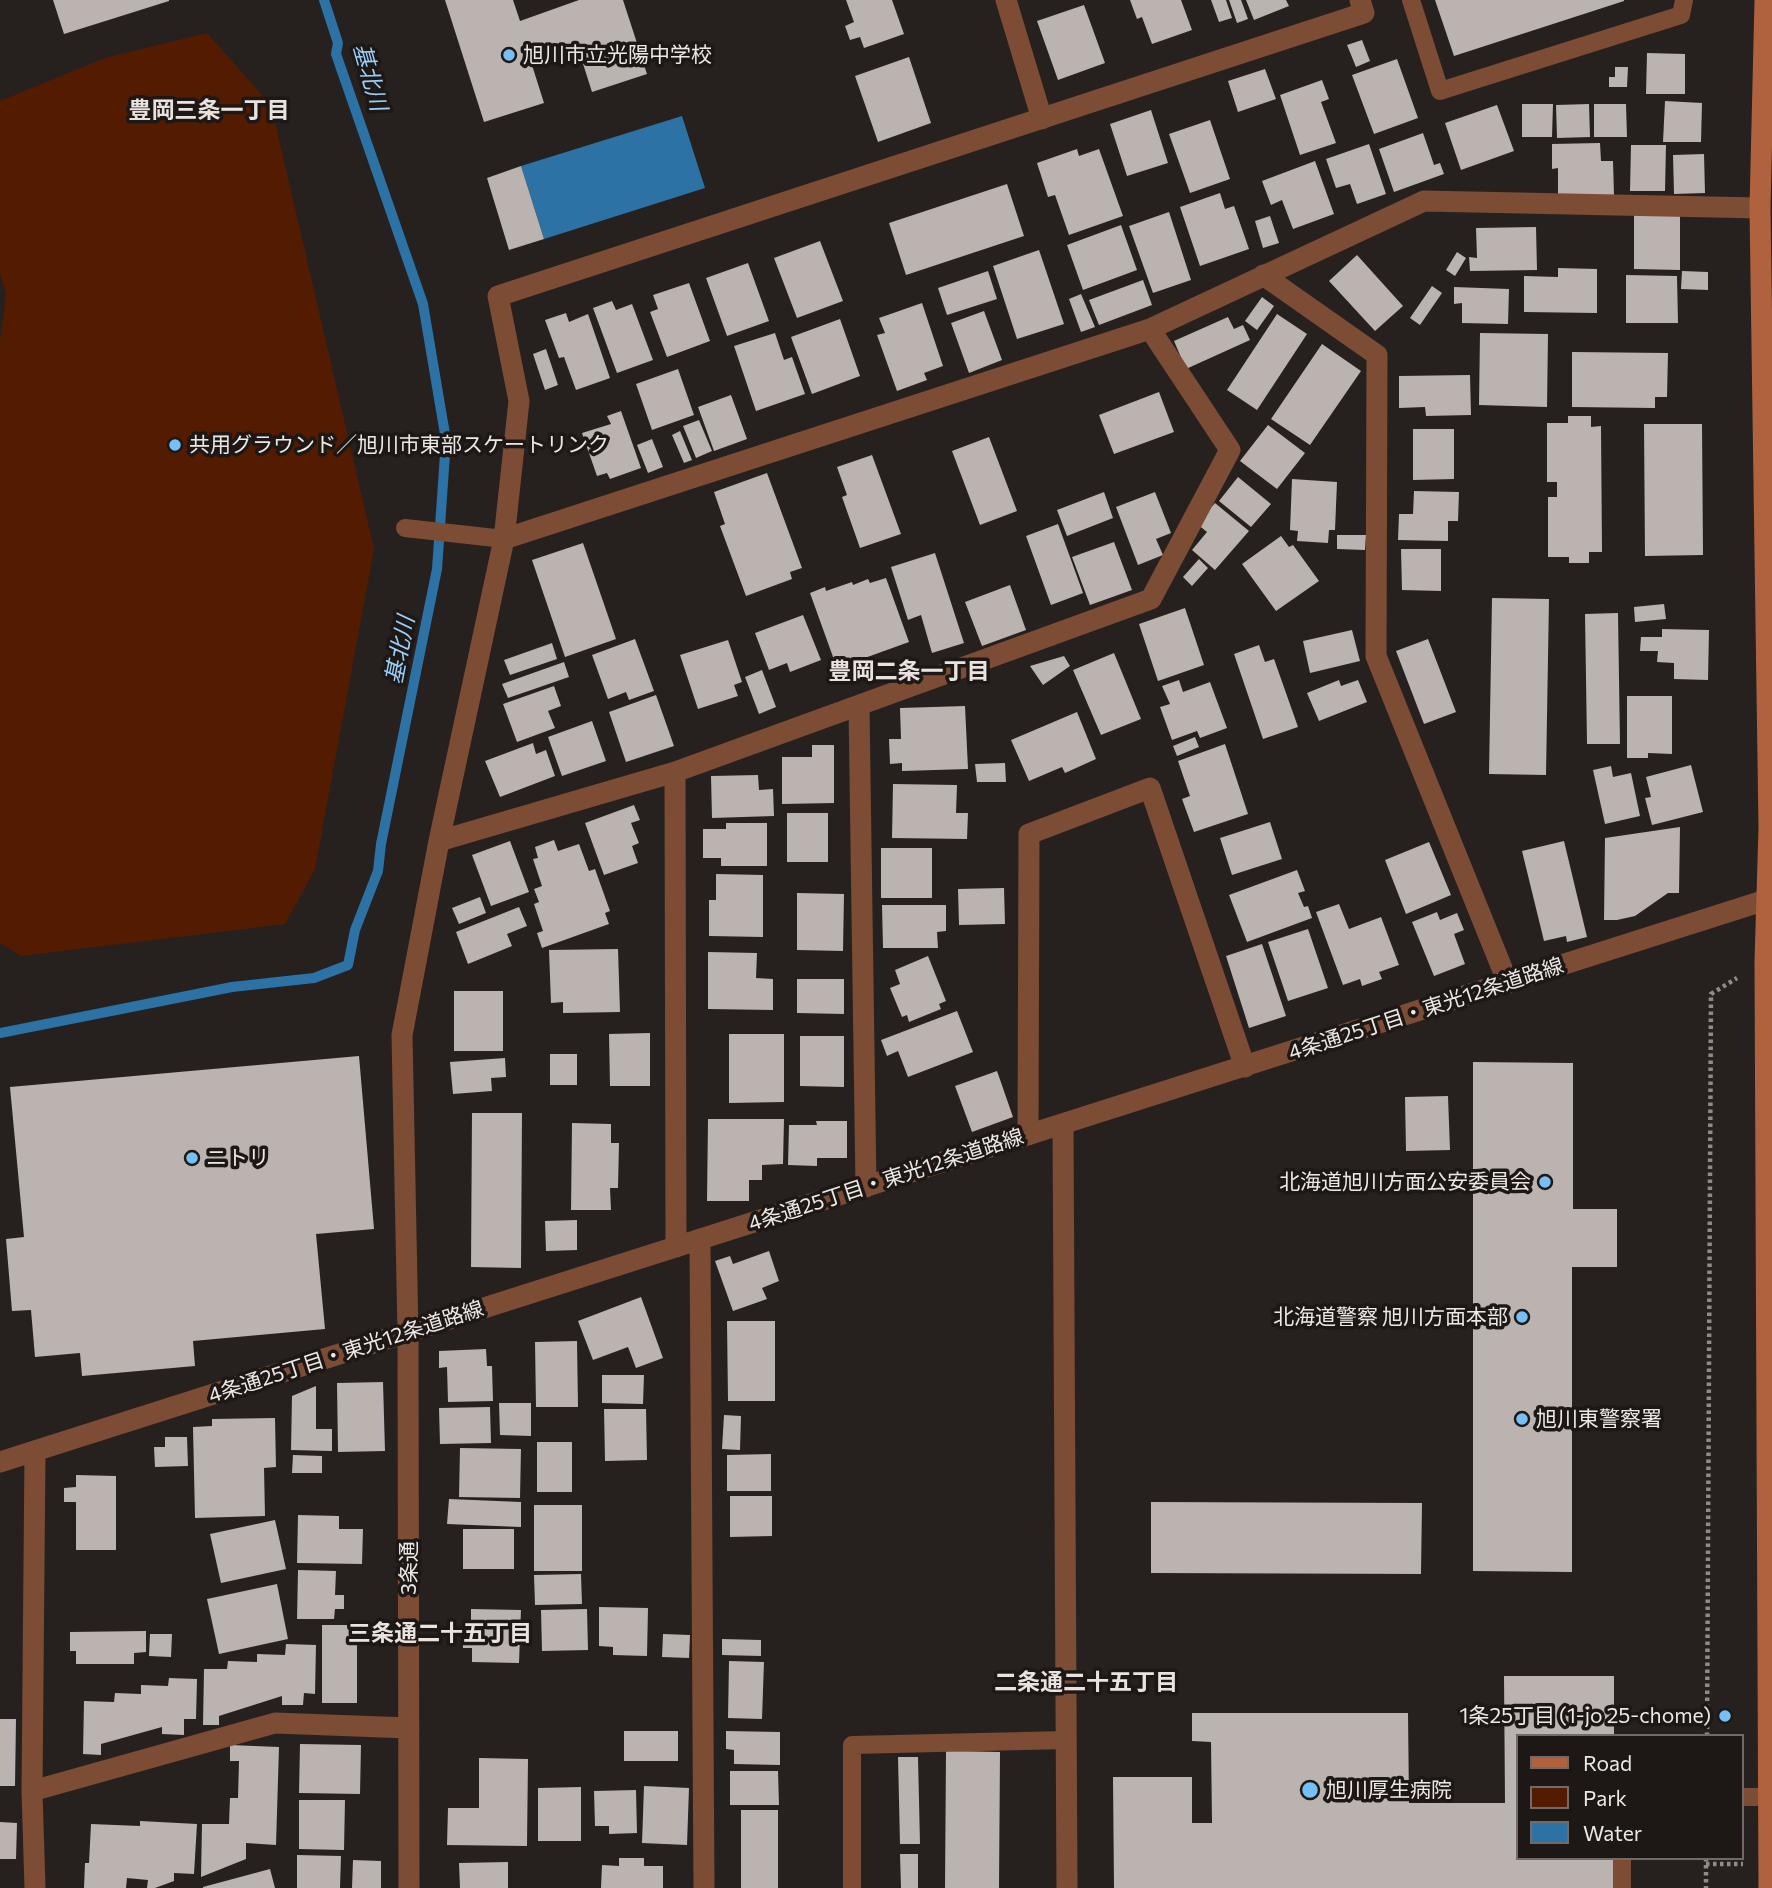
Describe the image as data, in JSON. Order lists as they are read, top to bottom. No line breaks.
{"streets":{"street":["4条通25丁目・東光12条道路線","3条通"]},"crossings":[["4条通25丁目・東光12条道路線","3条通"]],"districts":["豊岡三条一丁目","豊岡二条一丁目","三条通二十五丁目","二条通二十五丁目"],"water":["基北川"],"places":["旭川市立光陽中学校","共用グラウンド／旭川市東部スケートリンク","ニトリ","北海道旭川方面公安委員会","北海道警察 旭川方面本部","旭川東警察署","1条25丁目 (1-jo 25-chome)","旭川厚生病院"],"legend":["Road","Park","Water"]}
